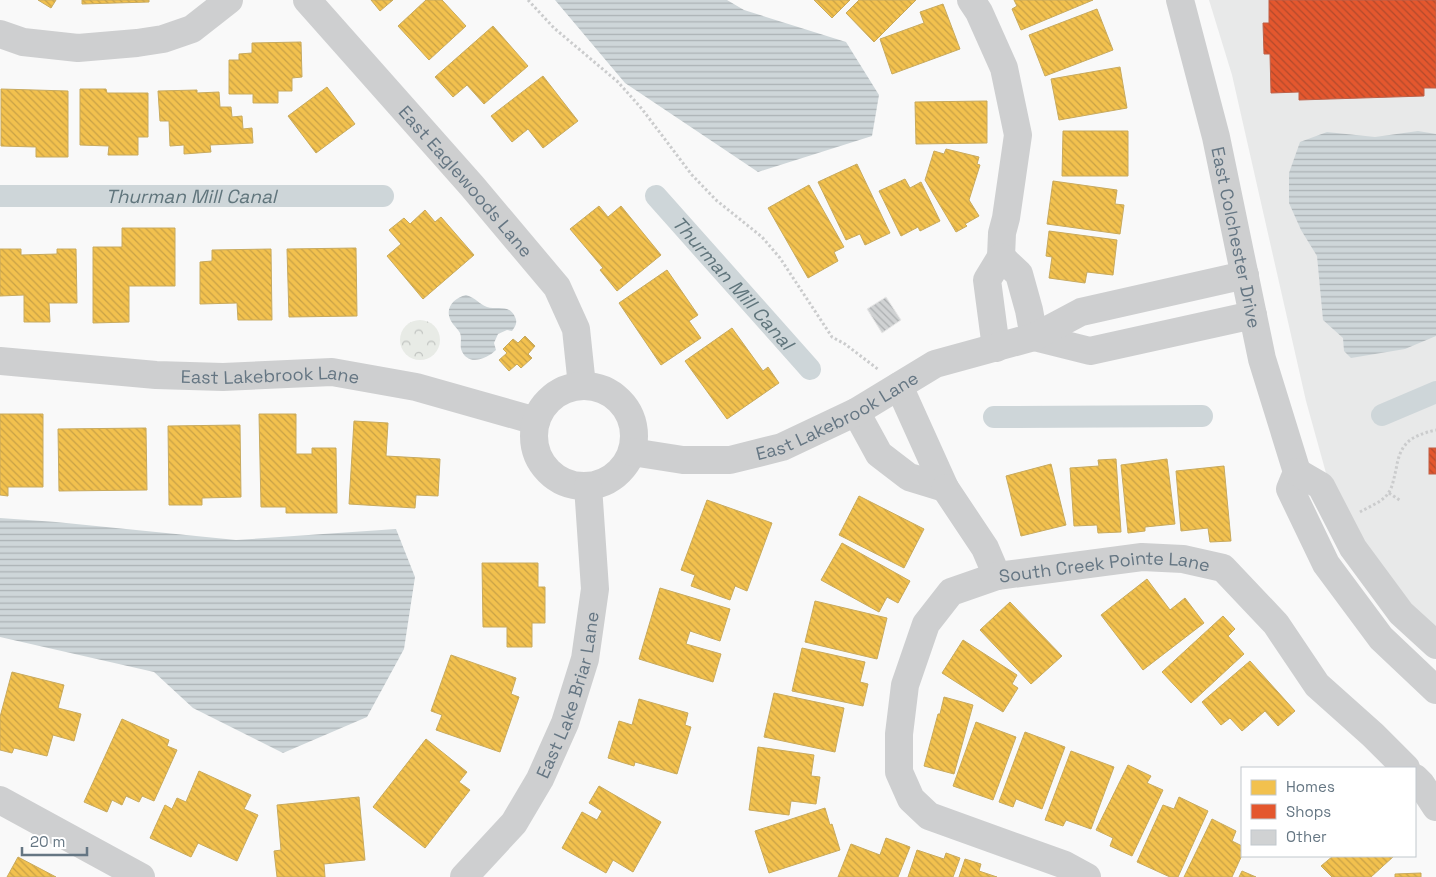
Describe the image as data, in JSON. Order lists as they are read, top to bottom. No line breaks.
{"streets":{"street":["East Eaglewoods Lane","East Colchester Drive","East Lakebrook Lane","South Creek Pointe Lane","East Lake Briar Lane"]},"crossings":[["East Eaglewoods Lane","East Lakebrook Lane"],["East Eaglewoods Lane","East Lake Briar Lane"],["East Colchester Drive","East Lakebrook Lane"],["East Lakebrook Lane","South Creek Pointe Lane"],["East Lakebrook Lane","East Lake Briar Lane"]],"water":["Thurman Mill Canal"],"legend":["Homes","Shops","Other"],"scale_bar":"20 m"}
